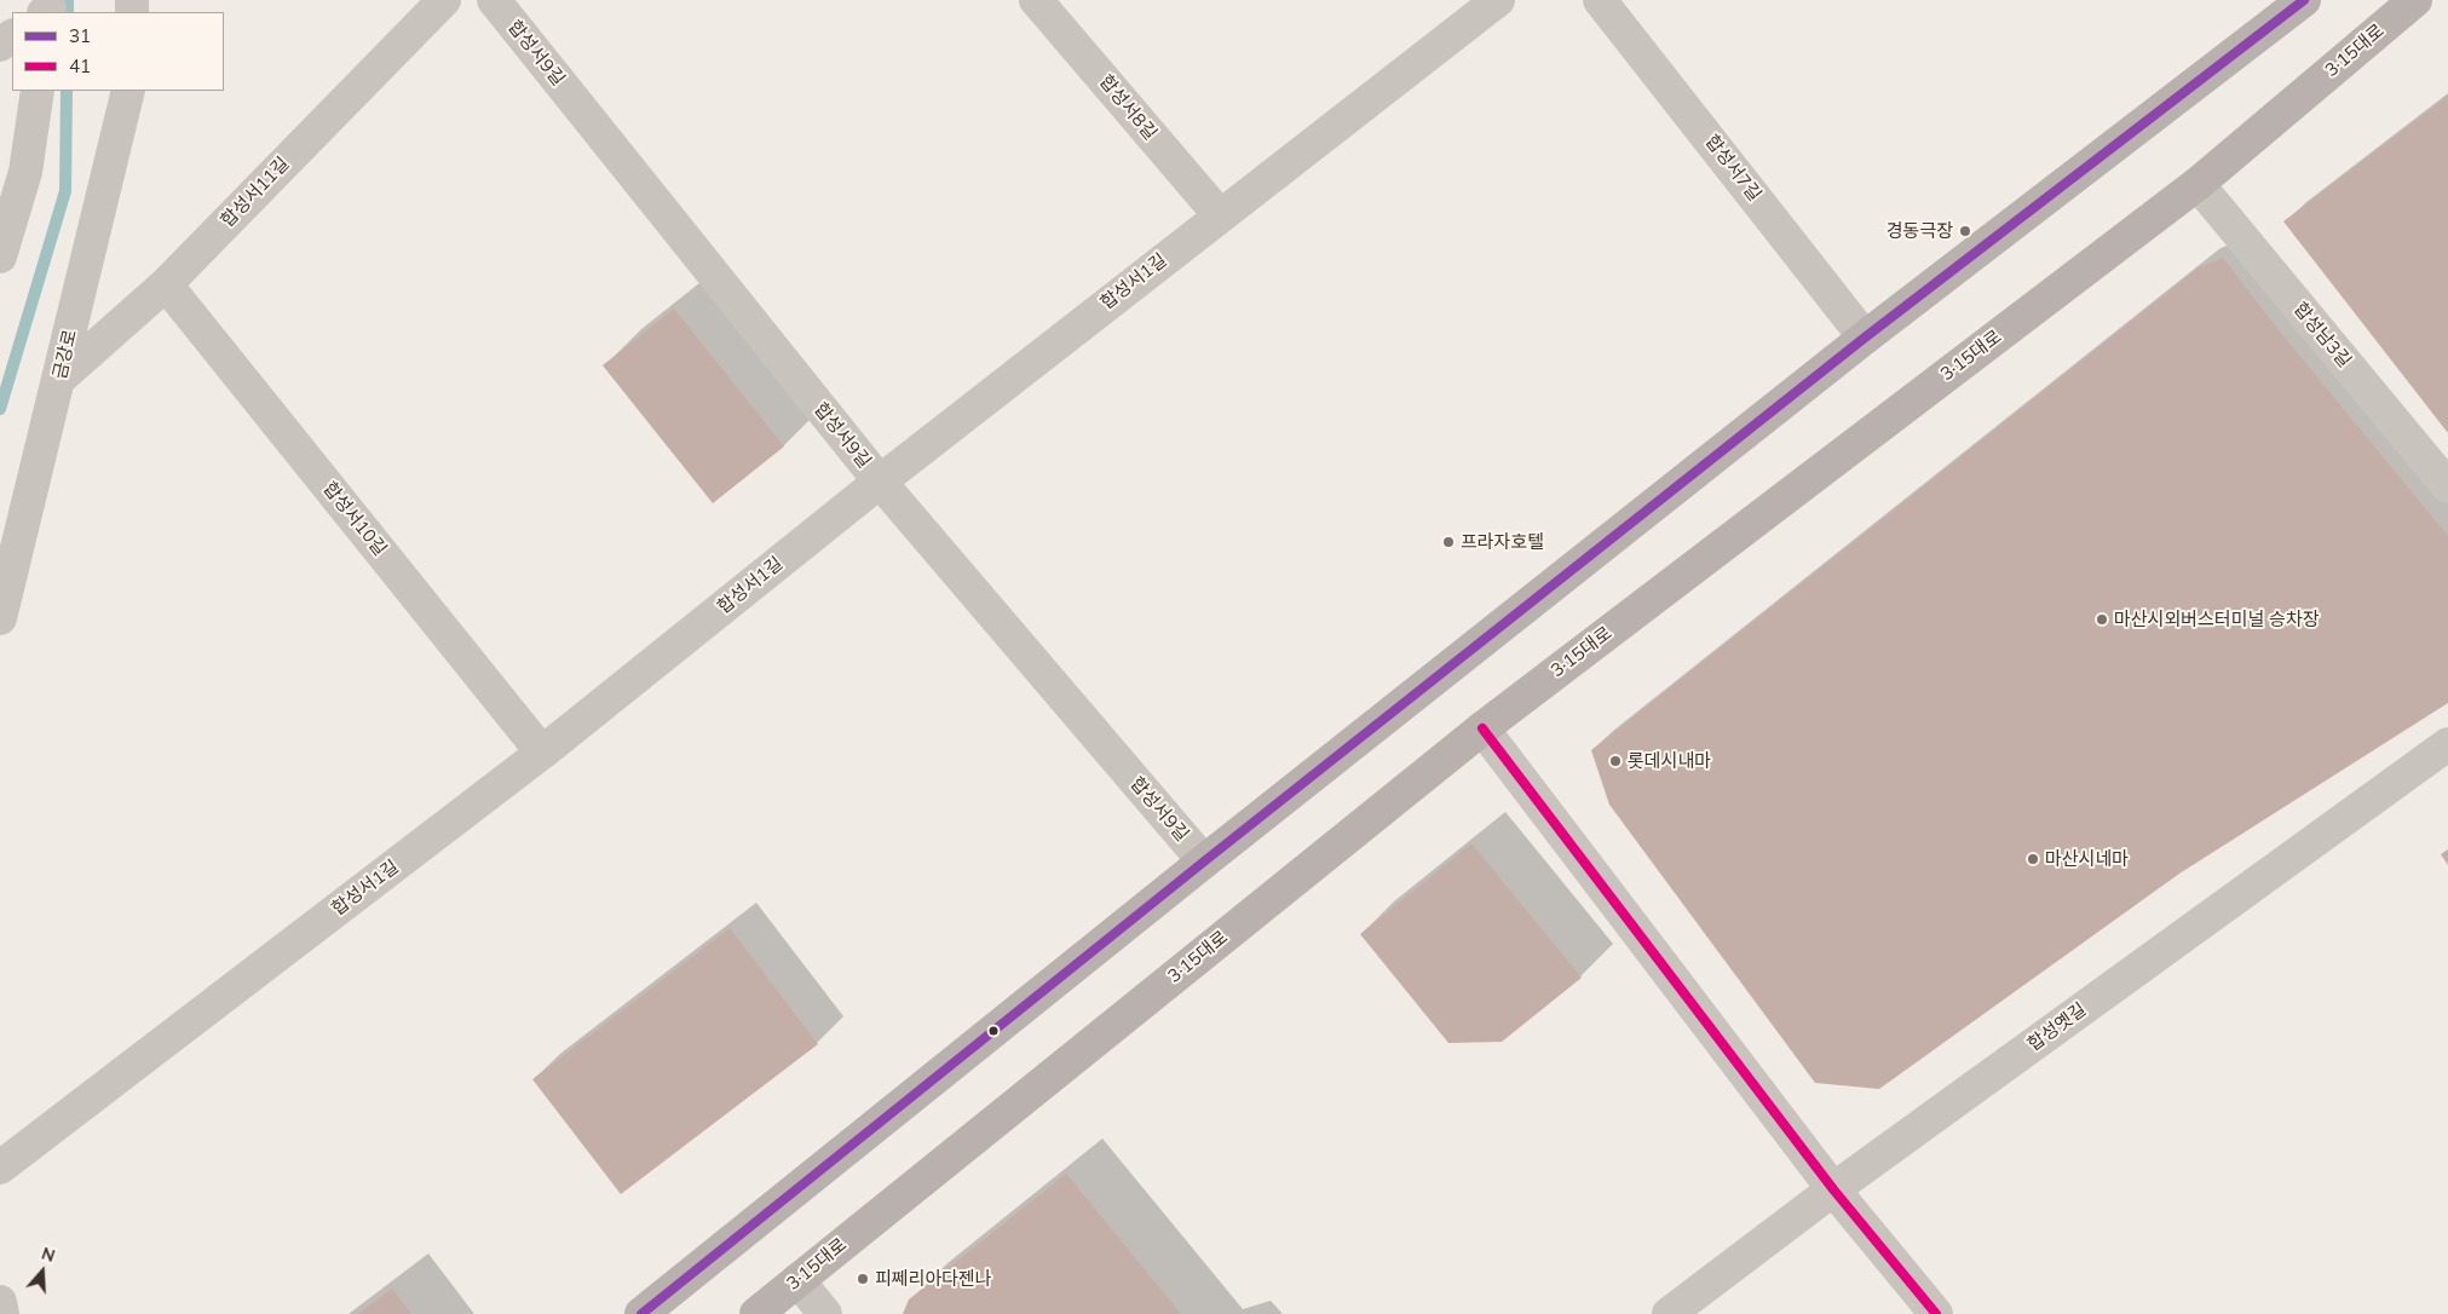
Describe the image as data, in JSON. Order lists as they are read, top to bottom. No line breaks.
{"streets":{"main road":["3·15대로"],"street":["합성서9길","합성서8길","합성서7길","합성서11길","합성서1길","합성남3길","금강로","합성서10길","합성옛길"]},"crossings":[["3·15대로","합성남3길"],["합성서9길","합성서1길"],["합성서8길","합성서1길"],["합성서11길","금강로"],["합성서11길","합성서10길"],["합성서1길","합성서10길"]],"places":["경동극장","프라자호텔","마산시외버스터미널 승차장","롯데시내마","마산시네마","피쩨리아다젠나"],"lines":["transit line 31","transit line 41"],"legend":["31","41"],"north":"top"}
